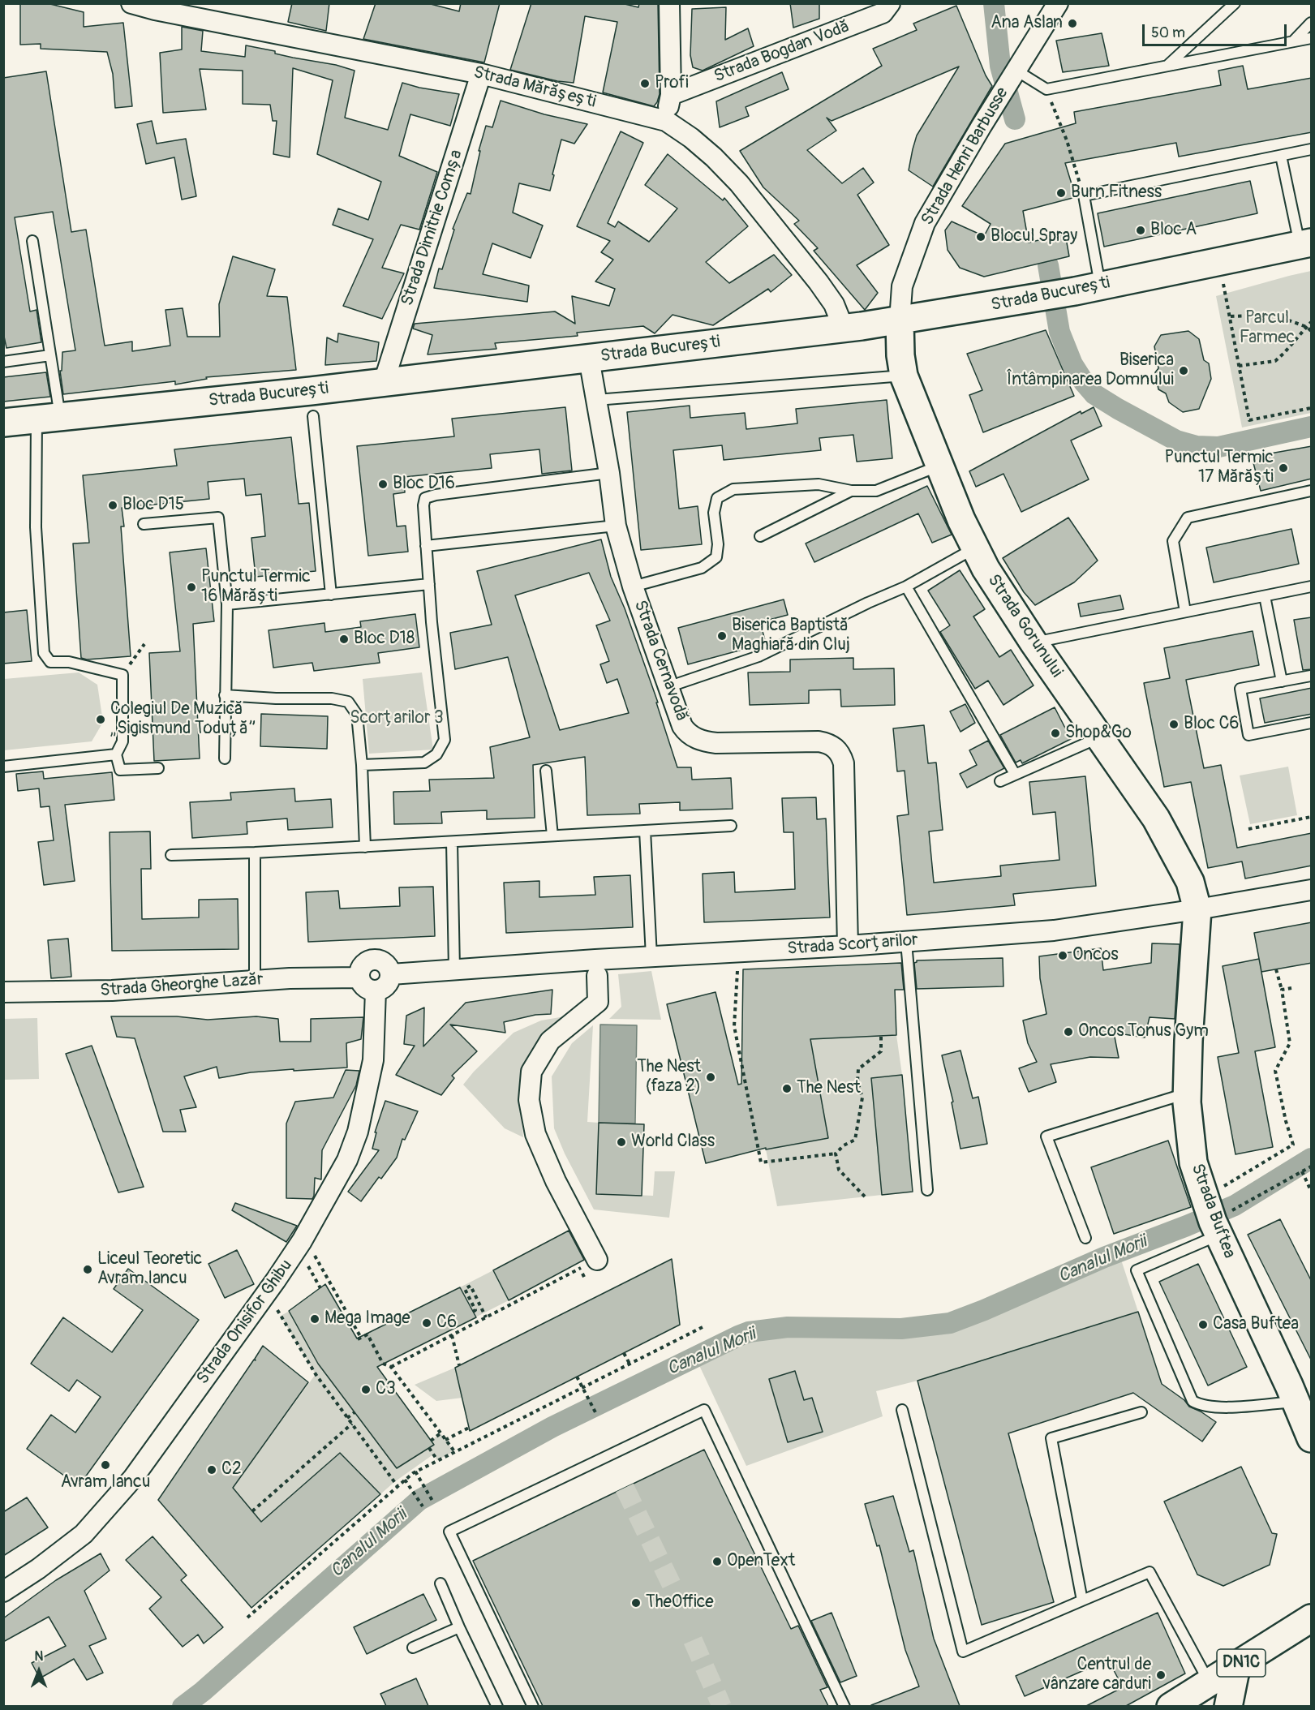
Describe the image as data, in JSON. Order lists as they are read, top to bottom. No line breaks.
{"streets":{"main road":["Strada București","Strada Gorunului","Strada Buftea","DN1C"],"street":["Strada Bogdan Vodă","Strada Mărășești","Strada Henri Barbusse","Strada Dimitrie Comșa","Strada Cernavodă","Strada Scorțarilor","Strada Gheorghe Lazăr","Strada Onisifor Ghibu"]},"crossings":[["Strada Mărășești","Strada Dimitrie Comșa"],["Strada Mărășești","Strada București"],["Strada Henri Barbusse","Strada București"],["Strada Henri Barbusse","Strada Gorunului"],["Strada Dimitrie Comșa","Strada București"],["Strada București","Strada Gorunului"],["Strada București","Strada Cernavodă"],["Strada Gorunului","Strada Scorțarilor"],["Strada Gorunului","Strada Buftea"],["Strada Cernavodă","Strada Scorțarilor"],["Strada Scorțarilor","Strada Gheorghe Lazăr"],["Strada Scorțarilor","Strada Buftea"],["Strada Scorțarilor","Strada Onisifor Ghibu"],["Strada Gheorghe Lazăr","Strada Onisifor Ghibu"]],"water":["Canalul Morii"],"parks":["Parcul Farmec","Scorțarilor 3"],"places":["Ana Aslan","Profi","Burn Fitness","Bloc A","Blocul Spray","Biserica Întâmpinarea Domnului","Punctul Termic 17 Mărăști","Bloc D16","Bloc D15","Punctul Termic 16 Mărăști","Biserica Baptistă Maghiară din Cluj","Bloc D18","Colegiul De Muzică „Sigismund Toduță”","Bloc C6","Shop&Go","Oncos","Oncos Tonus Gym","The Nest (faza 2)","The Nest","World Class","Liceul Teoretic Avram Iancu","Mega Image","C6","Casa Buftea","C3","Avram Iancu","C2","OpenText","TheOffice","Centrul de vânzare carduri"],"scale_bar":"50 m","north":"top"}
